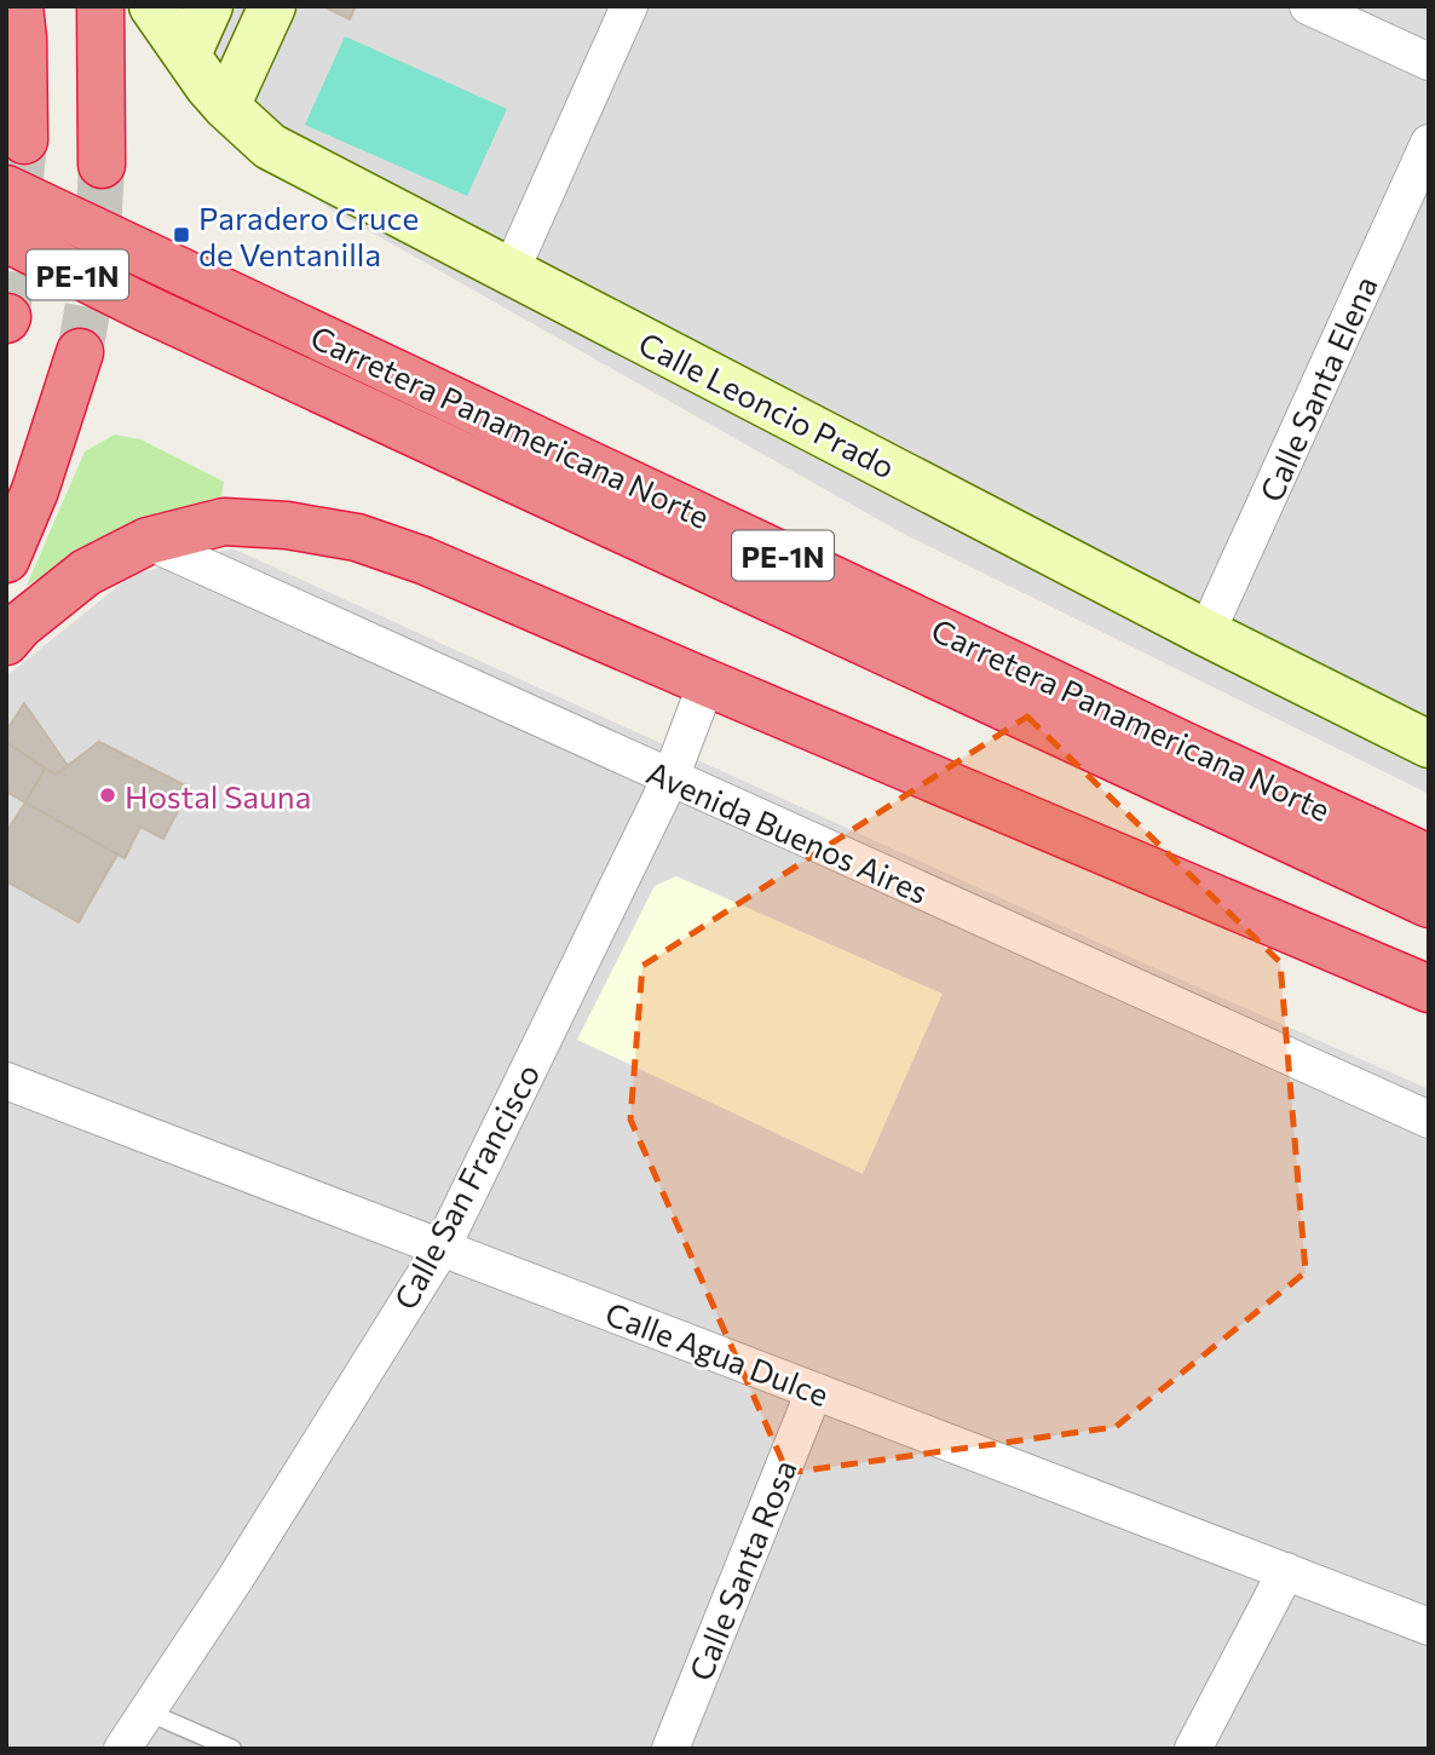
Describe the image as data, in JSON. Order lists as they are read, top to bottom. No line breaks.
{"streets":{"highway":["PE-1N","Carretera Panamericana Norte"],"street":["Calle Santa Elena","Calle Leoncio Prado","Avenida Buenos Aires","Calle San Francisco","Calle Agua Dulce","Calle Santa Rosa"]},"crossings":[["Calle Santa Elena","Calle Leoncio Prado"],["Avenida Buenos Aires","Calle San Francisco"],["Calle San Francisco","Calle Agua Dulce"],["Calle Agua Dulce","Calle Santa Rosa"]],"places":{"transit":["Paradero Cruce de Ventanilla"],"other":["Hostal Sauna"]}}
